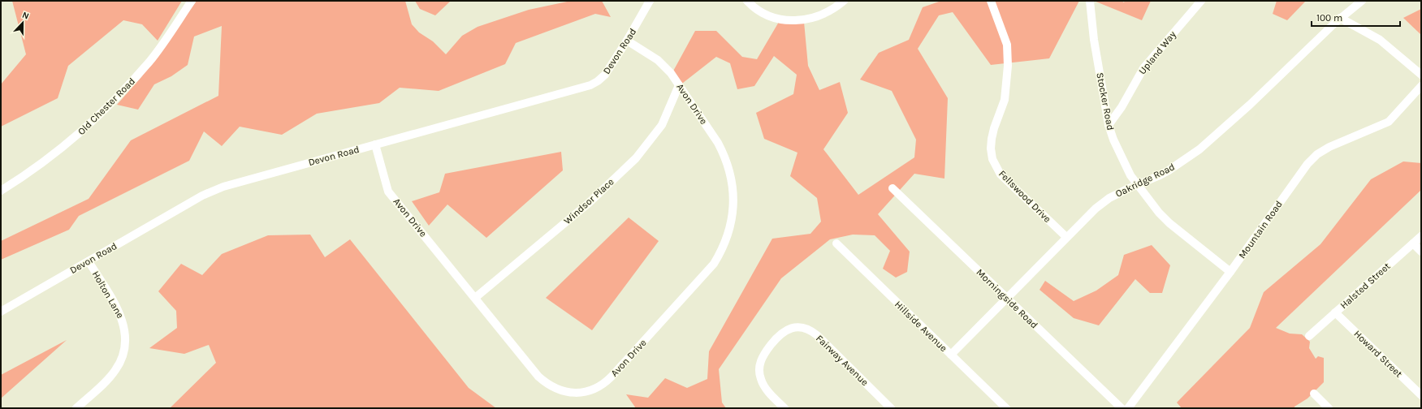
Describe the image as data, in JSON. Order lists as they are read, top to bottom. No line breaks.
{"streets":{"street":["Devon Road","Upland Way","Stocker Road","Avon Drive","Old Chester Road","Oakridge Road","Fellswood Drive","Windsor Place","Mountain Road","Halsted Street","Holton Lane","Morningside Road","Hillside Avenue","Howard Street","Fairway Avenue"]},"crossings":[["Devon Road","Avon Drive"],["Devon Road","Holton Lane"],["Upland Way","Stocker Road"],["Stocker Road","Oakridge Road"],["Stocker Road","Mountain Road"],["Avon Drive","Windsor Place"],["Oakridge Road","Fellswood Drive"],["Oakridge Road","Morningside Road"],["Oakridge Road","Hillside Avenue"],["Halsted Street","Howard Street"]],"scale_bar":"100 m","north":"top"}
